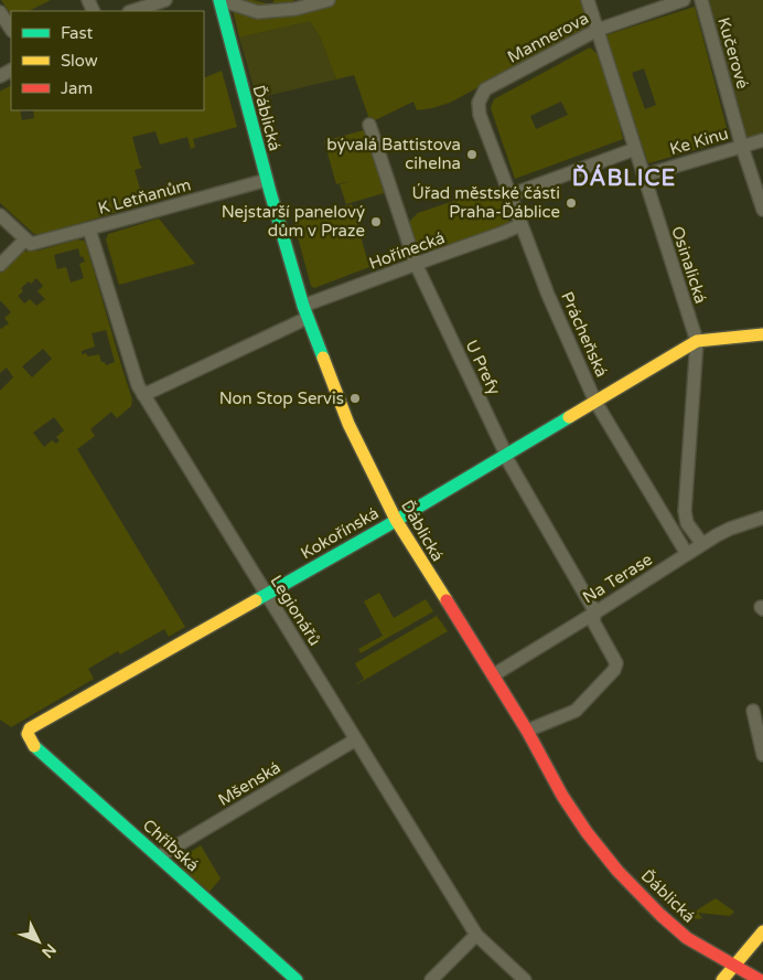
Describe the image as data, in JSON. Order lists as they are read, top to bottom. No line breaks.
{"streets":{"street":["Mannerova","Kučerové","Ďáblická","Ke Kinu","K Letňanům","Hořínecká","Osinalická","Prácheňská","U Prefy","Kokořínská","Na Terase","Legionářů","Mšenská","Chřibská"]},"crossings":[["Mannerova","Osinalická"],["Mannerova","Prácheňská"],["Kučerové","Ke Kinu"],["Ďáblická","K Letňanům"],["Ďáblická","Hořínecká"],["Ďáblická","U Prefy"],["Ďáblická","Kokořínská"],["Ďáblická","Na Terase"],["Ke Kinu","Osinalická"],["K Letňanům","Legionářů"],["Hořínecká","Prácheňská"],["Hořínecká","U Prefy"],["Osinalická","Kokořínská"],["Osinalická","Na Terase"],["Prácheňská","Kokořínská"],["Prácheňská","Na Terase"],["U Prefy","Kokořínská"],["U Prefy","Na Terase"],["Kokořínská","Legionářů"],["Kokořínská","Chřibská"],["Legionářů","Mšenská"],["Mšenská","Chřibská"]],"districts":["ĎÁBLICE"],"places":["bývalá Battistova cihelna","Úřad městské části Praha-Ďáblice","Nejstarší panelový dům v Praze","Non Stop Servis"],"legend":["Fast","Slow","Jam"],"north":"bottom right"}
